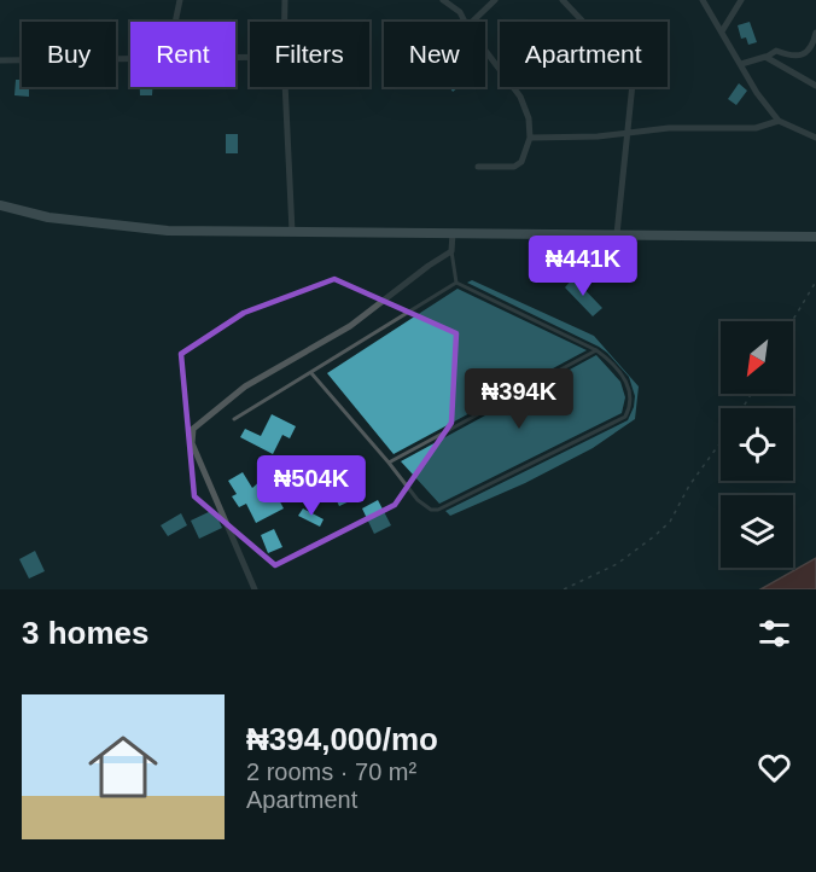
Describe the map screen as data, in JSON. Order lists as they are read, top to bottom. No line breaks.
{"north":"bottom left","page":{"chip":["Buy","Rent","Filters","New","Apartment"],"price":["₦441K","₦394K","₦504K"],"heading":"3 homes","list":[{"name":"₦394,000/mo","note":"2 rooms · 70 m² · Apartment"}]}}
